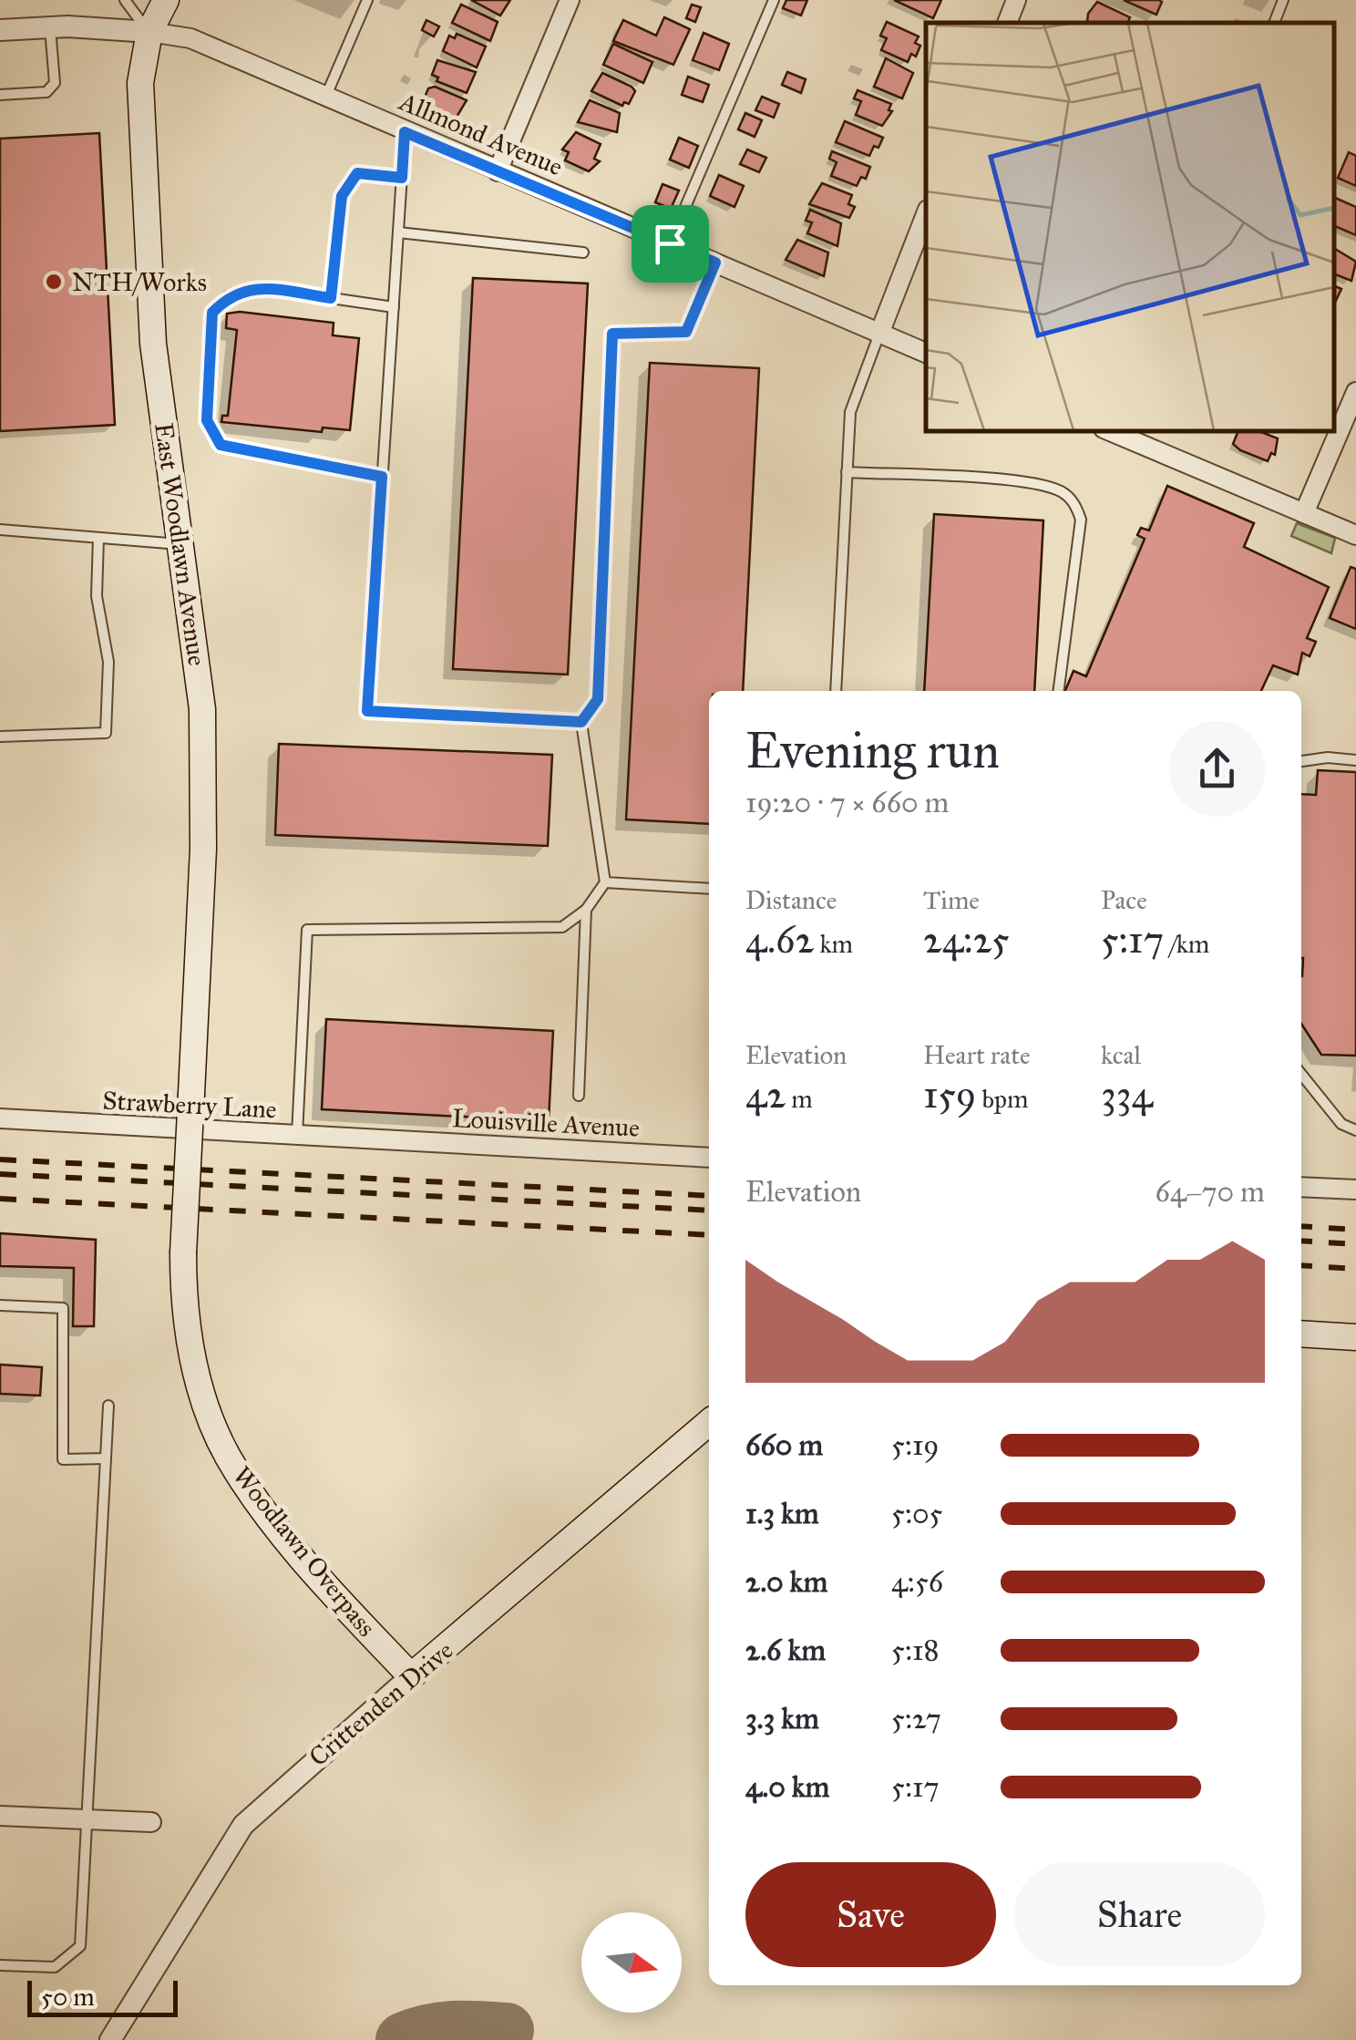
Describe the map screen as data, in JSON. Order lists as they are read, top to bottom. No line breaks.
{"streets":{"main road":["East Woodlawn Avenue","Woodlawn Overpass","Crittenden Drive"],"street":["Allmond Avenue","Strawberry Lane","Louisville Avenue"]},"crossings":[["Allmond Avenue","East Woodlawn Avenue"],["East Woodlawn Avenue","Woodlawn Overpass"],["Strawberry Lane","Louisville Avenue"],["Woodlawn Overpass","Crittenden Drive"]],"places":["NTH/Works"],"scale_bar":"50 m","north":"right","page":{"heading":["Evening run","19:20 · 7 × 660 m"],"stats":[["Distance","4.62 km"],["Time","24:25"],["Pace","5:17 /km"],["Elevation","42 m"],["Heart rate","159 bpm"],["kcal","334"]],"chart":["Elevation","64–70 m"],"list":[{"name":"660 m","note":"5:19"},{"name":"1.3 km","note":"5:05"},{"name":"2.0 km","note":"4:56"},{"name":"2.6 km","note":"5:18"},{"name":"3.3 km","note":"5:27"},{"name":"4.0 km","note":"5:17"}],"buttons":["Save","Share"],"scale":"50 m"}}
